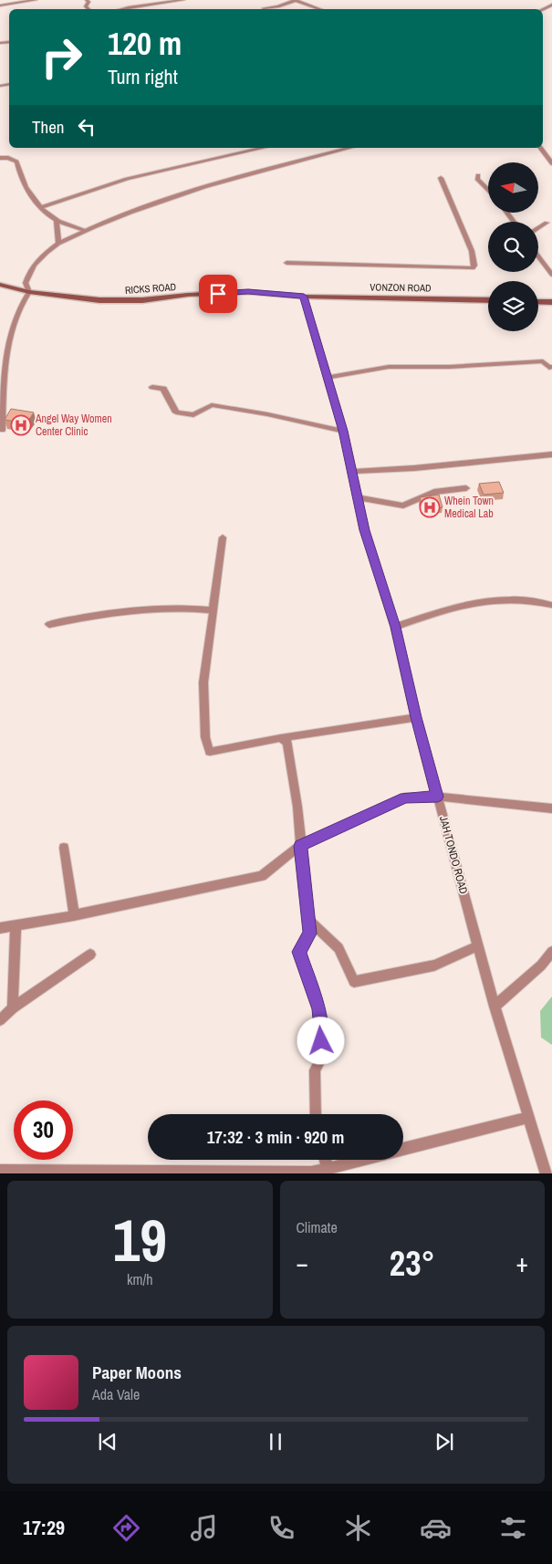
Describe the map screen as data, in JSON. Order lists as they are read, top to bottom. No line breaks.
{"streets":{"street":["VONZON ROAD","RICKS ROAD","JAH TONDO ROAD"]},"crossings":[["VONZON ROAD","RICKS ROAD"],["VONZON ROAD","JAH TONDO ROAD"],["RICKS ROAD","JAH TONDO ROAD"]],"places":{"hospital":["Angel Way Women Center Clinic","Whein Town Medical Lab"]},"north":"left","page":{"turn":["120 m","Turn right"],"then":"Then","limit":"30","trip":"17:32 · 3 min · 920 m","tile":[["19","km/h"],"Climate"],"heat":["−","23°","+"],"song":["Paper Moons","Ada Vale"],"tabs":"17:29"}}
